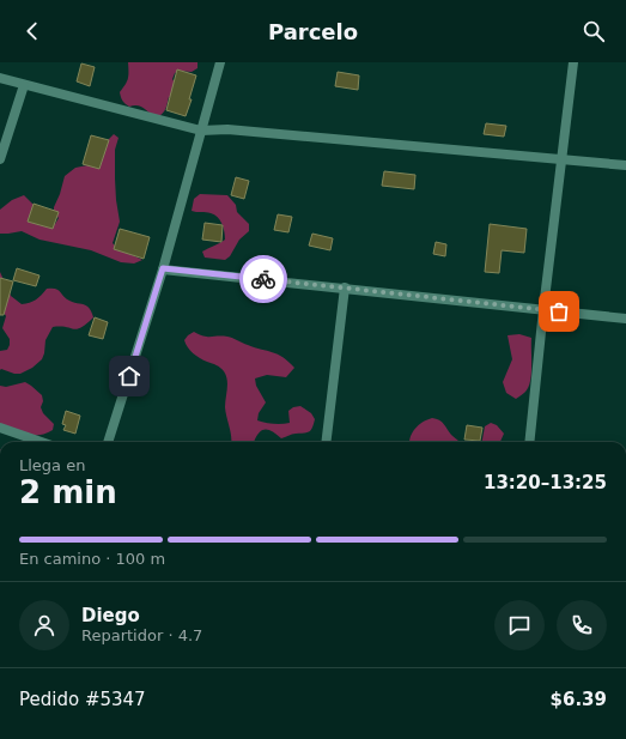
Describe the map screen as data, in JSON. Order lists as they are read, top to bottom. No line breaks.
{"page":{"header":"Parcelo","heading":["2 min","Llega en","13:20–13:25"],"panel":["Diego","Repartidor · 4.7","Pedido #5347","$6.39"],"bar":"En camino · 100 m"}}
